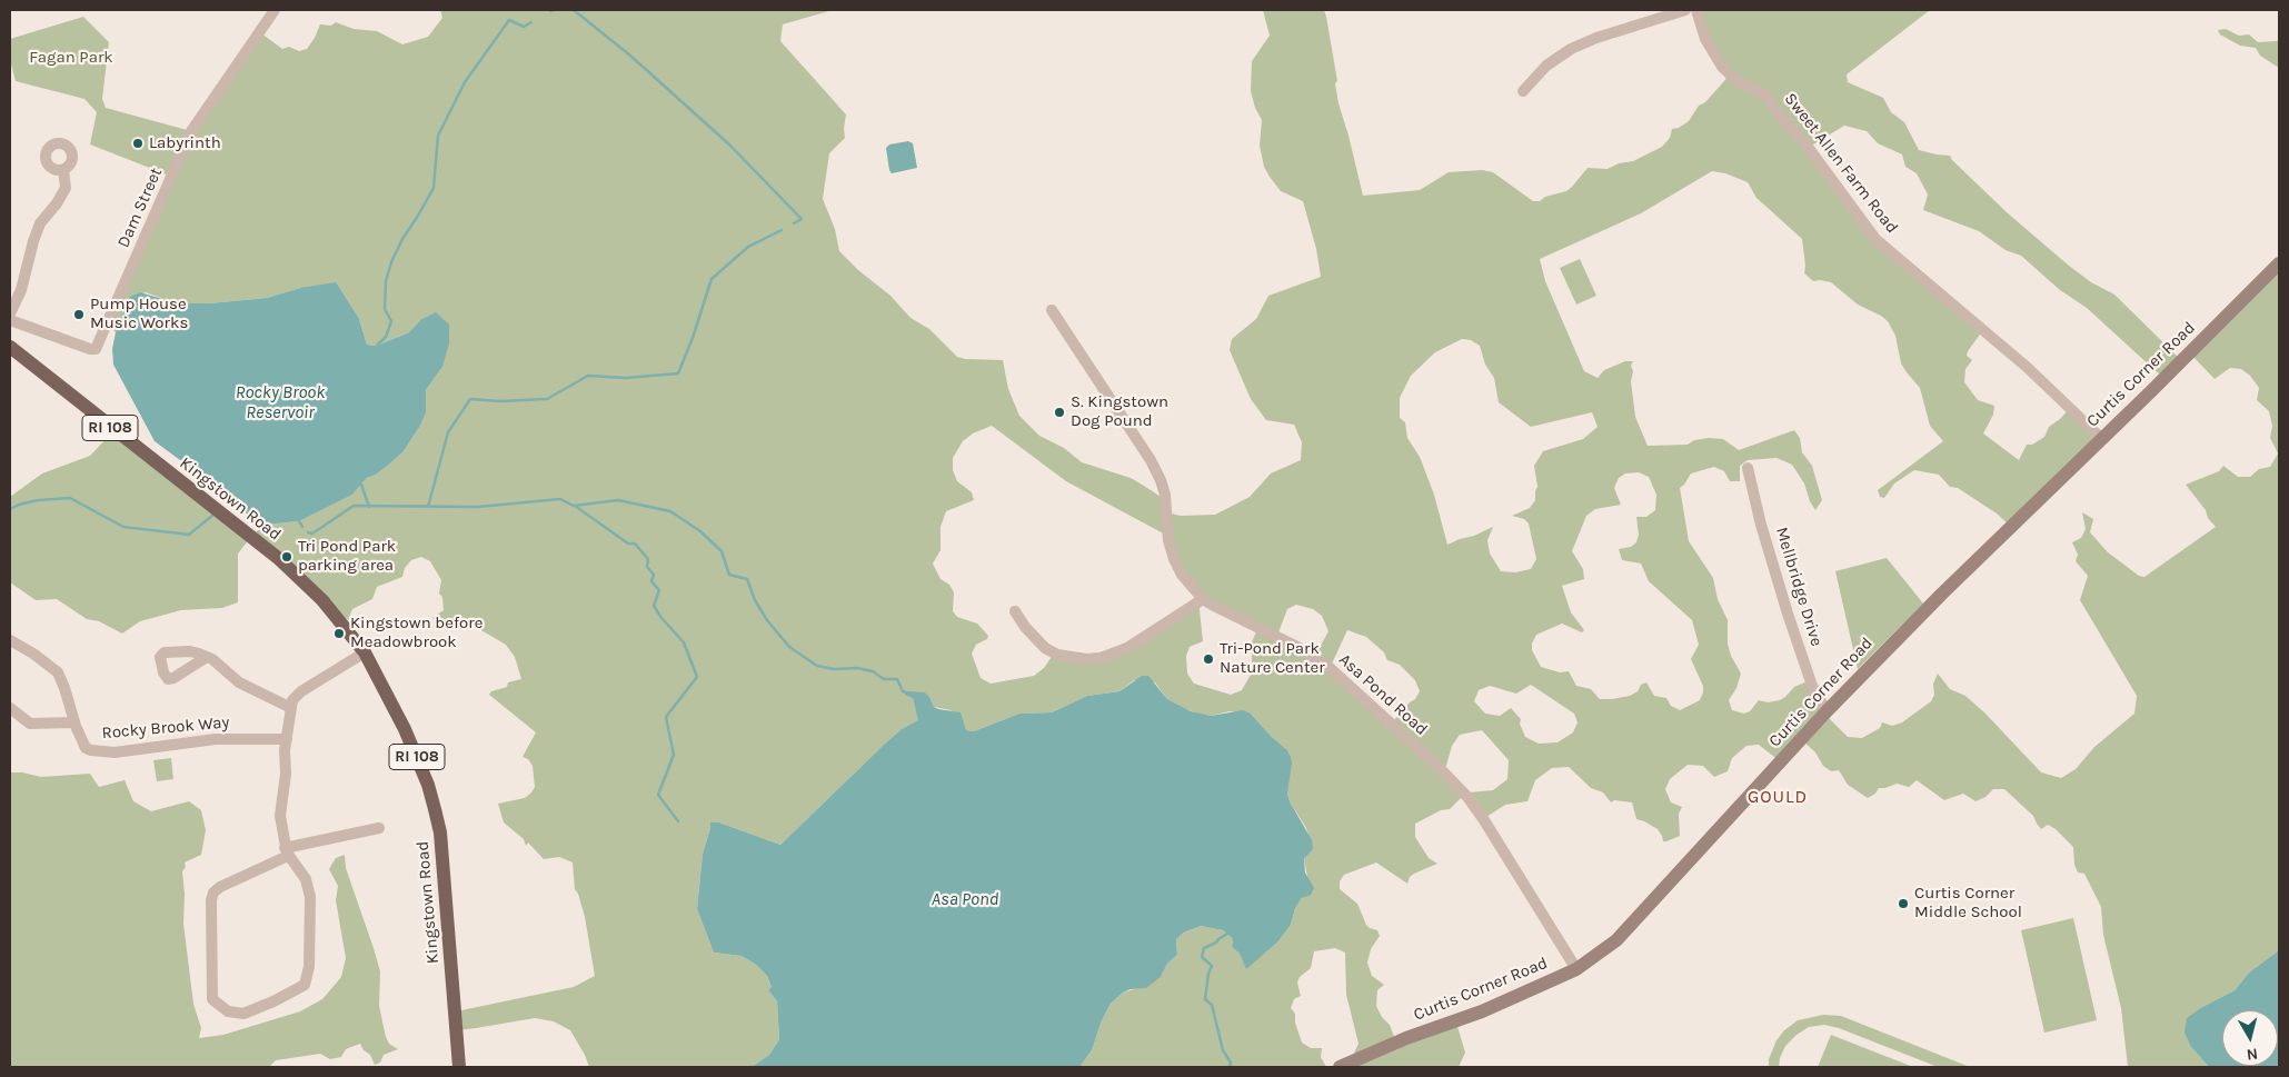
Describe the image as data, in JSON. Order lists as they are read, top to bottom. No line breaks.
{"streets":{"main road":["RI 108","Kingstown Road"],"street":["Sweet Allen Farm Road","Dam Street","Curtis Corner Road","Mellbridge Drive","Asa Pond Road","Rocky Brook Way"]},"crossings":[["Sweet Allen Farm Road","Curtis Corner Road"],["Curtis Corner Road","Mellbridge Drive"],["Curtis Corner Road","Asa Pond Road"]],"districts":["GOULD"],"water":["Rocky Brook Reservoir","Asa Pond"],"parks":["Fagan Park"],"places":["Labyrinth","Pump House Music Works","S. Kingstown Dog Pound","Tri Pond Park parking area","Kingstown before Meadowbrook","Tri-Pond Park Nature Center","Curtis Corner Middle School"],"north":"bottom"}
